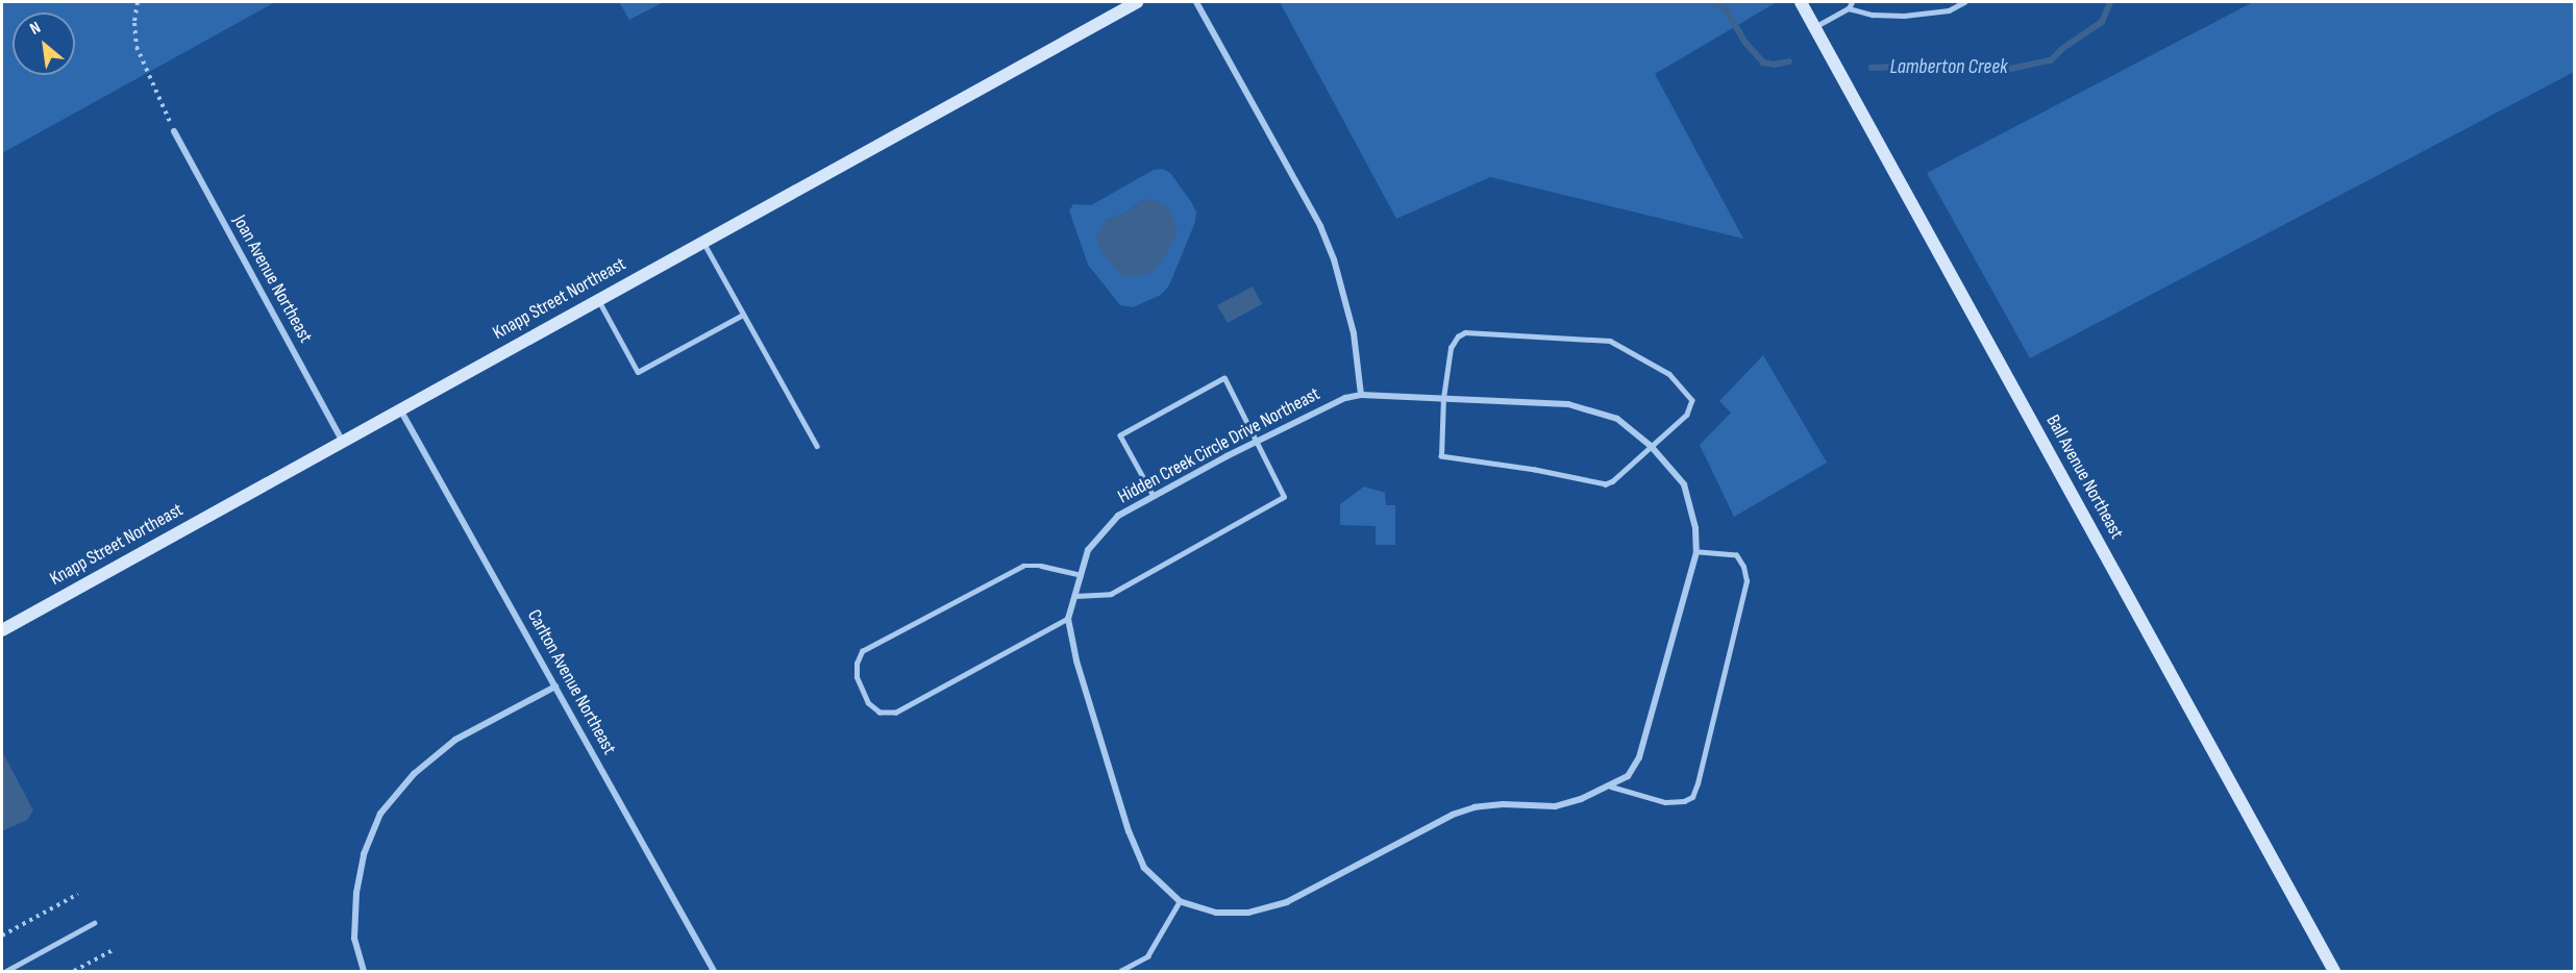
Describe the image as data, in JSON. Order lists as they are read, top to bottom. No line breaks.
{"streets":{"main road":["Knapp Street Northeast","Ball Avenue Northeast"],"street":["Joan Avenue Northeast","Hidden Creek Circle Drive Northeast","Carlton Avenue Northeast"]},"crossings":[["Joan Avenue Northeast","Knapp Street Northeast"],["Knapp Street Northeast","Carlton Avenue Northeast"]],"water":["Lamberton Creek"],"north":"top left"}
